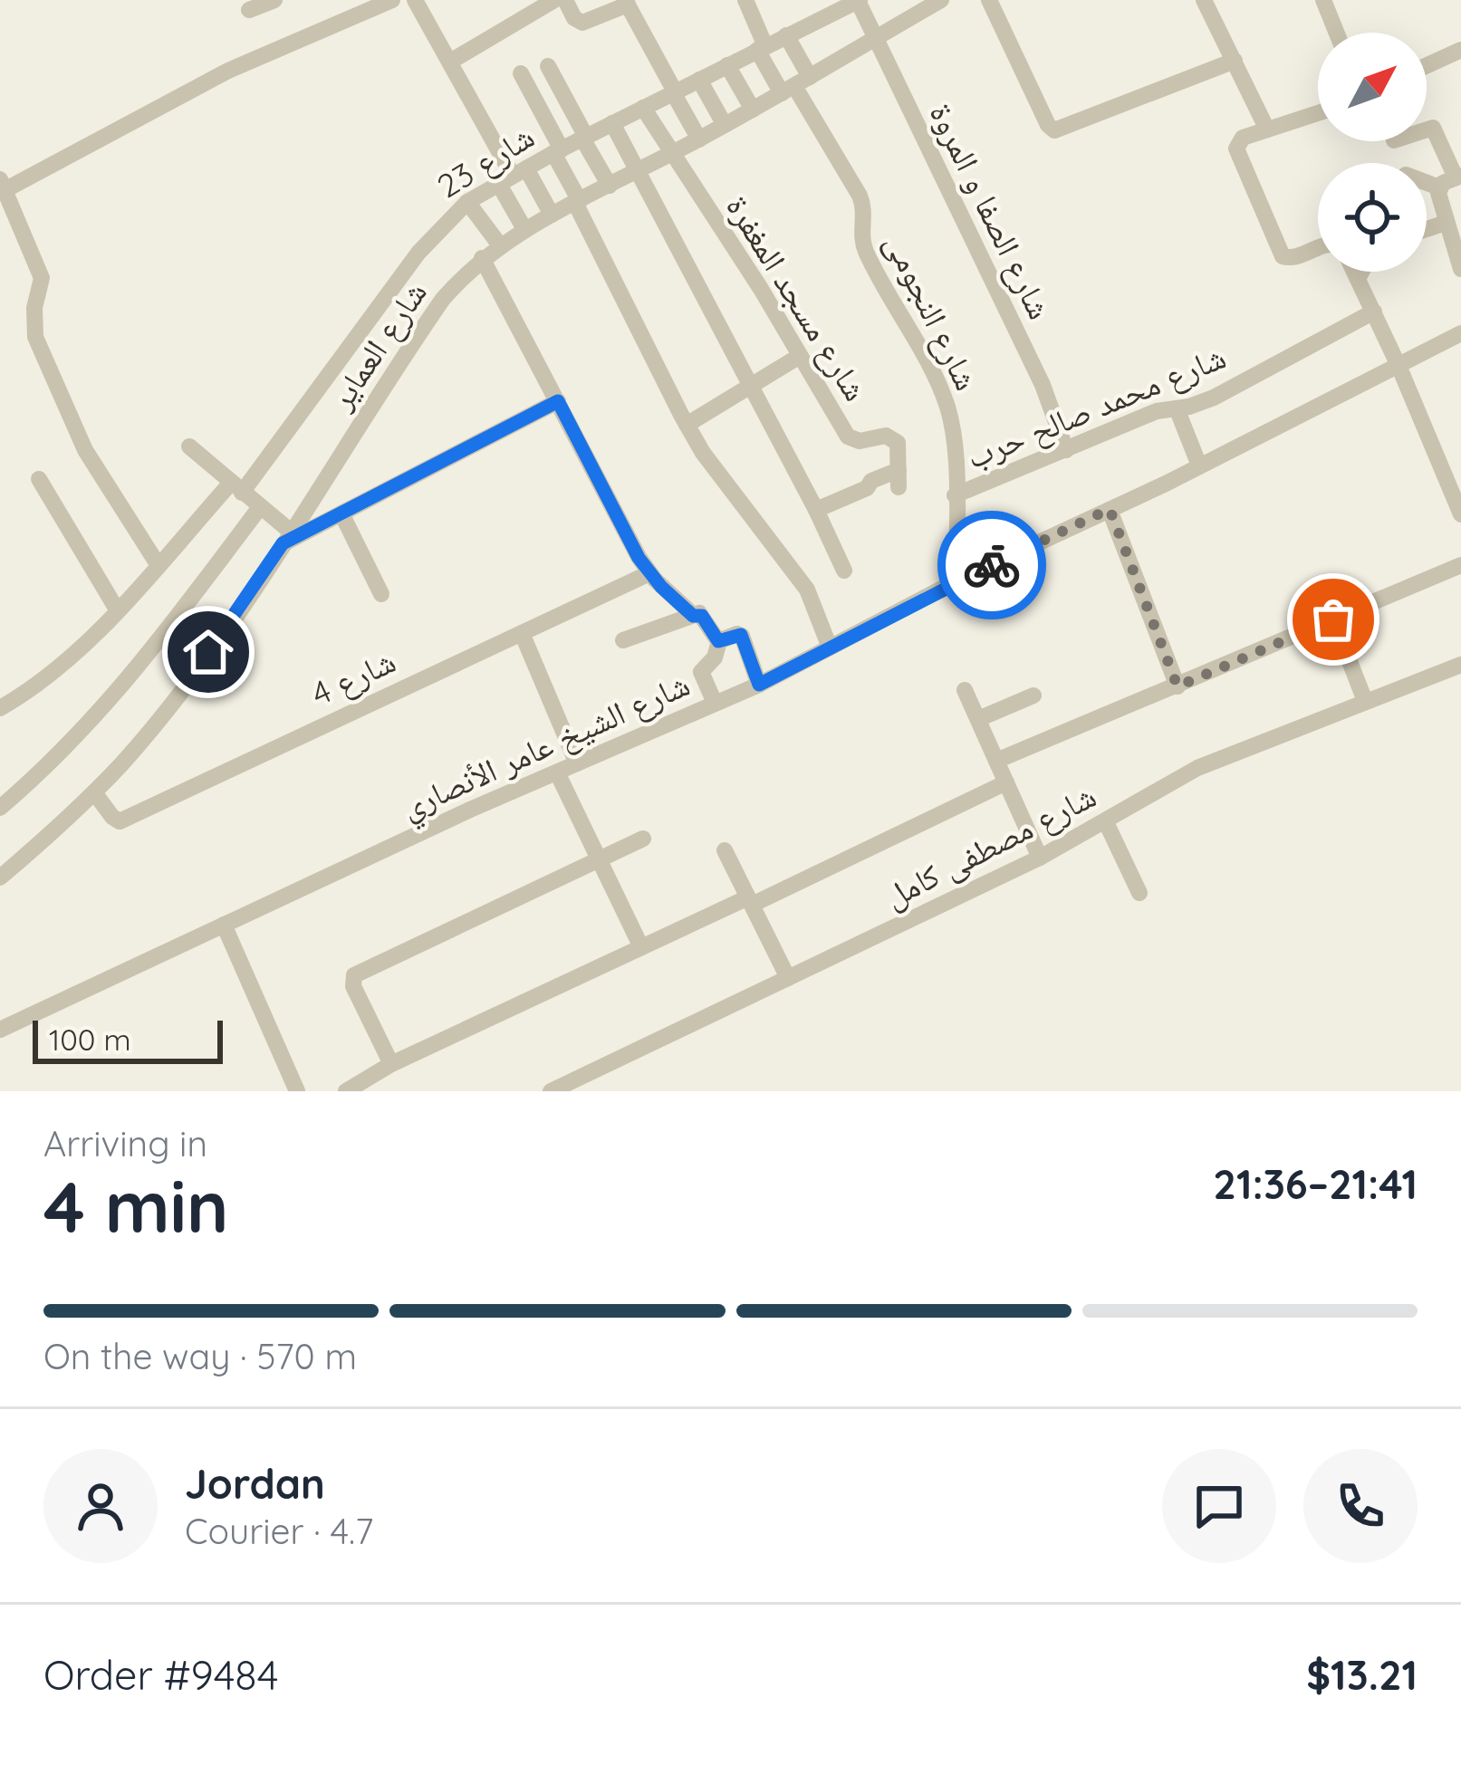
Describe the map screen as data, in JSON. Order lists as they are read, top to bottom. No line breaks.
{"streets":{"street":["شارع 23","شارع الصفا و المروة","شارع مسجد المغفرة","شارع النجومى","شارع العماير","شارع محمد صالح حرب","شارع 4","شارع الشيخ عامر الأنصاري","شارع مصطفى كامل"]},"crossings":[["شارع 23","شارع الصفا و المروة"],["شارع 23","شارع مسجد المغفرة"],["شارع الصفا و المروة","شارع العماير"],["شارع الصفا و المروة","شارع محمد صالح حرب"],["شارع مسجد المغفرة","شارع العماير"],["شارع النجومى","شارع العماير"],["شارع النجومى","شارع محمد صالح حرب"],["شارع النجومى","شارع الشيخ عامر الأنصاري"],["شارع العماير","شارع 4"]],"scale_bar":"100 m","north":"top right","page":{"scale":"100 m","heading":["4 min","Arriving in","21:36–21:41"],"panel":["Jordan","Courier · 4.7","Order #9484","$13.21"],"bar":"On the way · 570 m"}}
